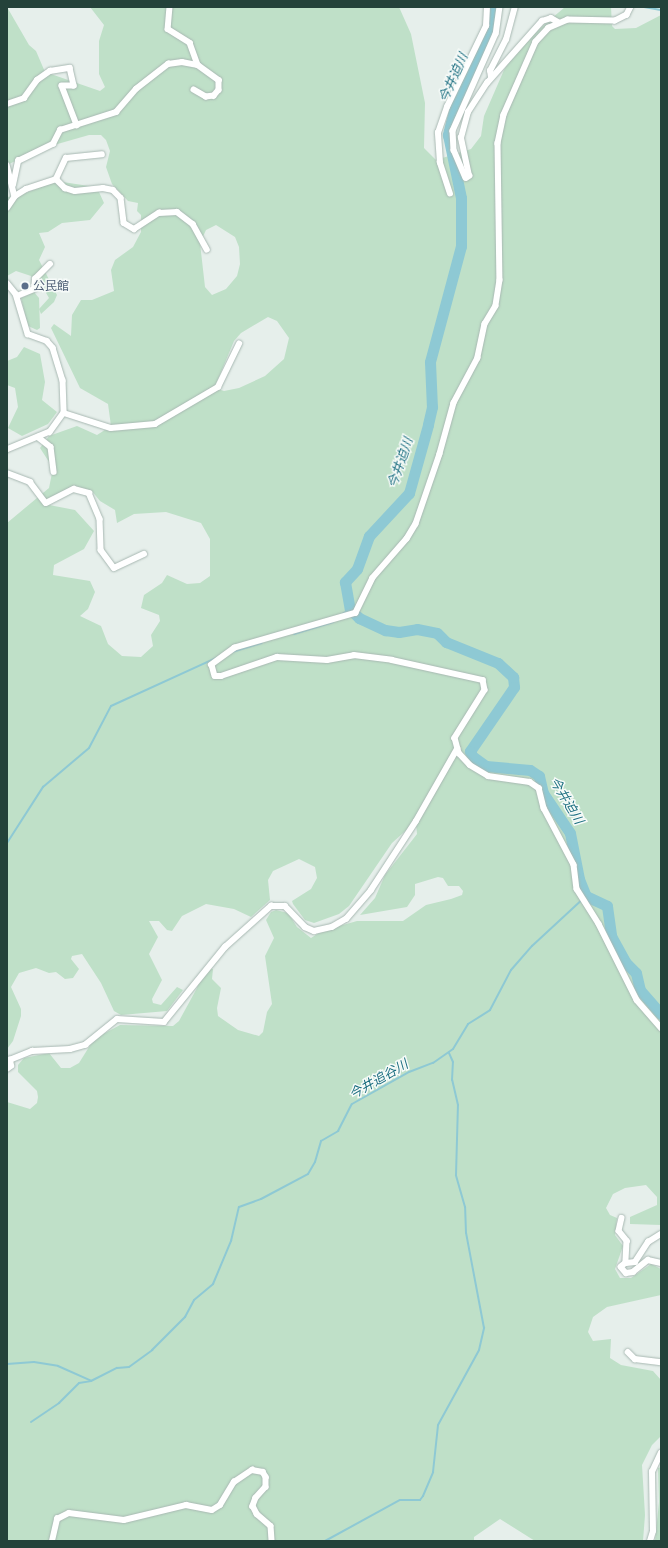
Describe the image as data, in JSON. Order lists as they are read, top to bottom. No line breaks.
{"water":["今井迫川","今井追谷川"],"places":["公民館"]}
